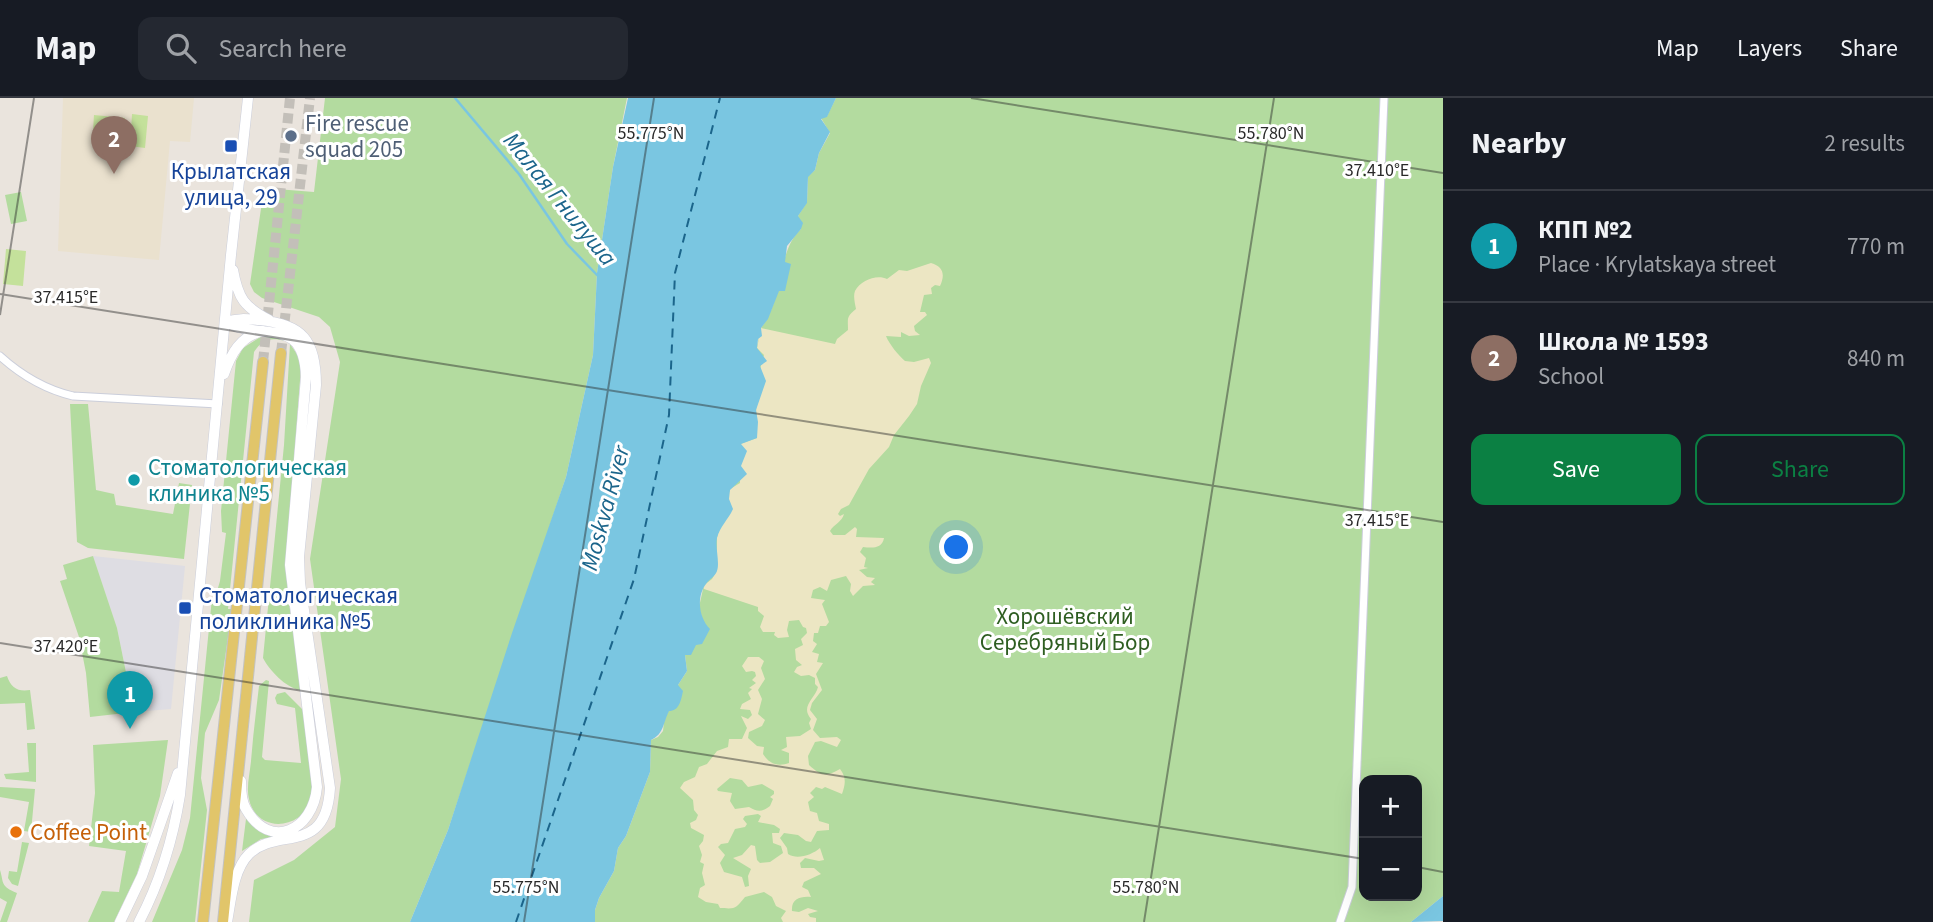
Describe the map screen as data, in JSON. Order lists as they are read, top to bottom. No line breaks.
{"water":["Малая Гнилуша","Moskva River"],"parks":["Хорошёвский Серебряный Бор"],"places":{"other":["Fire rescue squad 205","Стоматологическая клиника №5","Coffee Point"],"transit":["Крылатская улица, 29","Стоматологическая поликлиника №5"]},"page":{"header":"Map","search":"Search here","nav":["Map","Layers","Share"],"heading":["Nearby","2 results"],"pins":["2","1"],"list":[{"mark":"1","name":"КПП №2","note":"Place · Krylatskaya street","value":"770 m"},{"mark":"2","name":"Школа № 1593","note":"School","value":"840 m"}],"buttons":["Save","Share"],"map_buttons":["+","−"]},"coordinates":["55.775°N","55.780°N","37.410°E","37.415°E","37.420°E"]}
